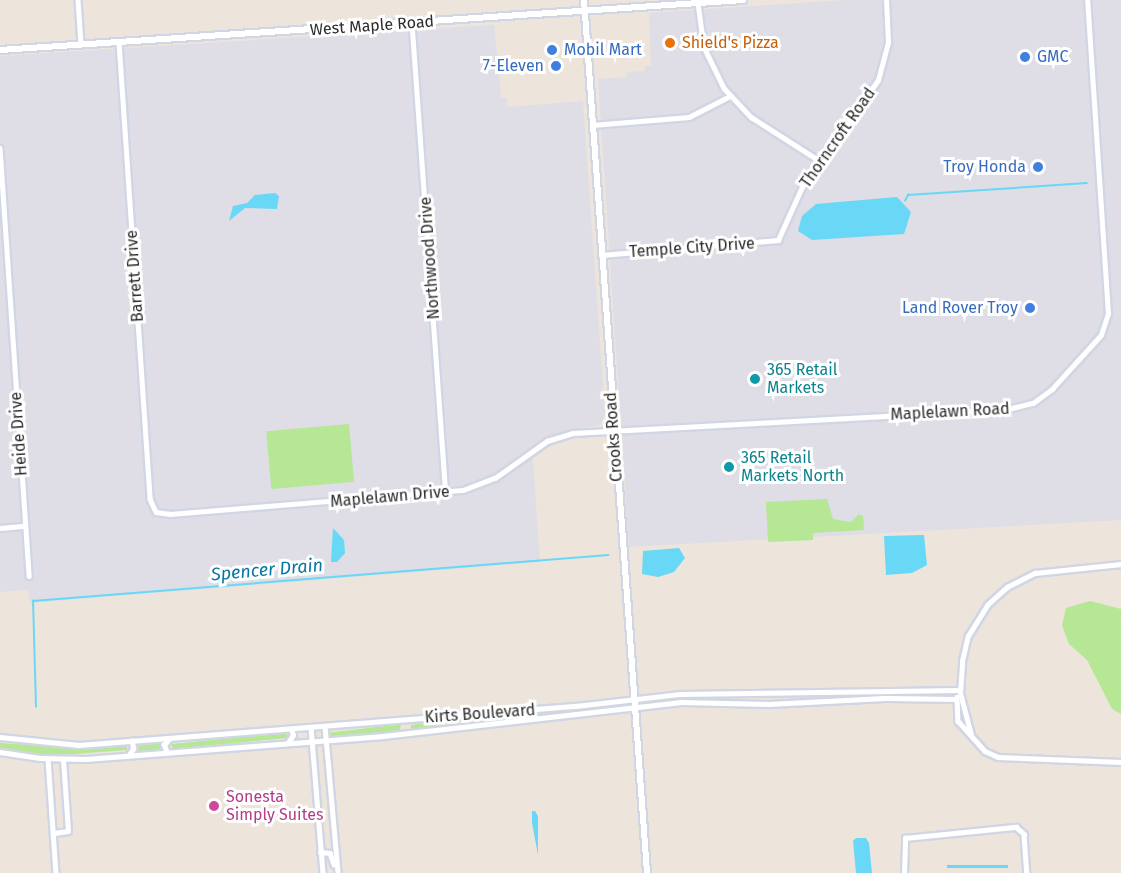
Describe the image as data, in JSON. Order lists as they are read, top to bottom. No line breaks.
{"streets":{"main road":["West Maple Road","Crooks Road"],"street":["Thorncroft Road","Temple City Drive","Northwood Drive","Barrett Drive","Maplelawn Road","Heide Drive","Maplelawn Drive","Kirts Boulevard"]},"crossings":[["West Maple Road","Northwood Drive"],["West Maple Road","Barrett Drive"],["West Maple Road","Crooks Road"],["Thorncroft Road","Temple City Drive"],["Temple City Drive","Crooks Road"],["Northwood Drive","Maplelawn Drive"],["Barrett Drive","Maplelawn Drive"],["Maplelawn Road","Crooks Road"],["Maplelawn Road","Maplelawn Drive"],["Crooks Road","Maplelawn Drive"],["Crooks Road","Kirts Boulevard"]],"water":["Spencer Drain"],"places":["Shield's Pizza","Mobil Mart","GMC","7-Eleven","Troy Honda","Land Rover Troy","365 Retail Markets","365 Retail Markets North","Sonesta Simply Suites"]}
